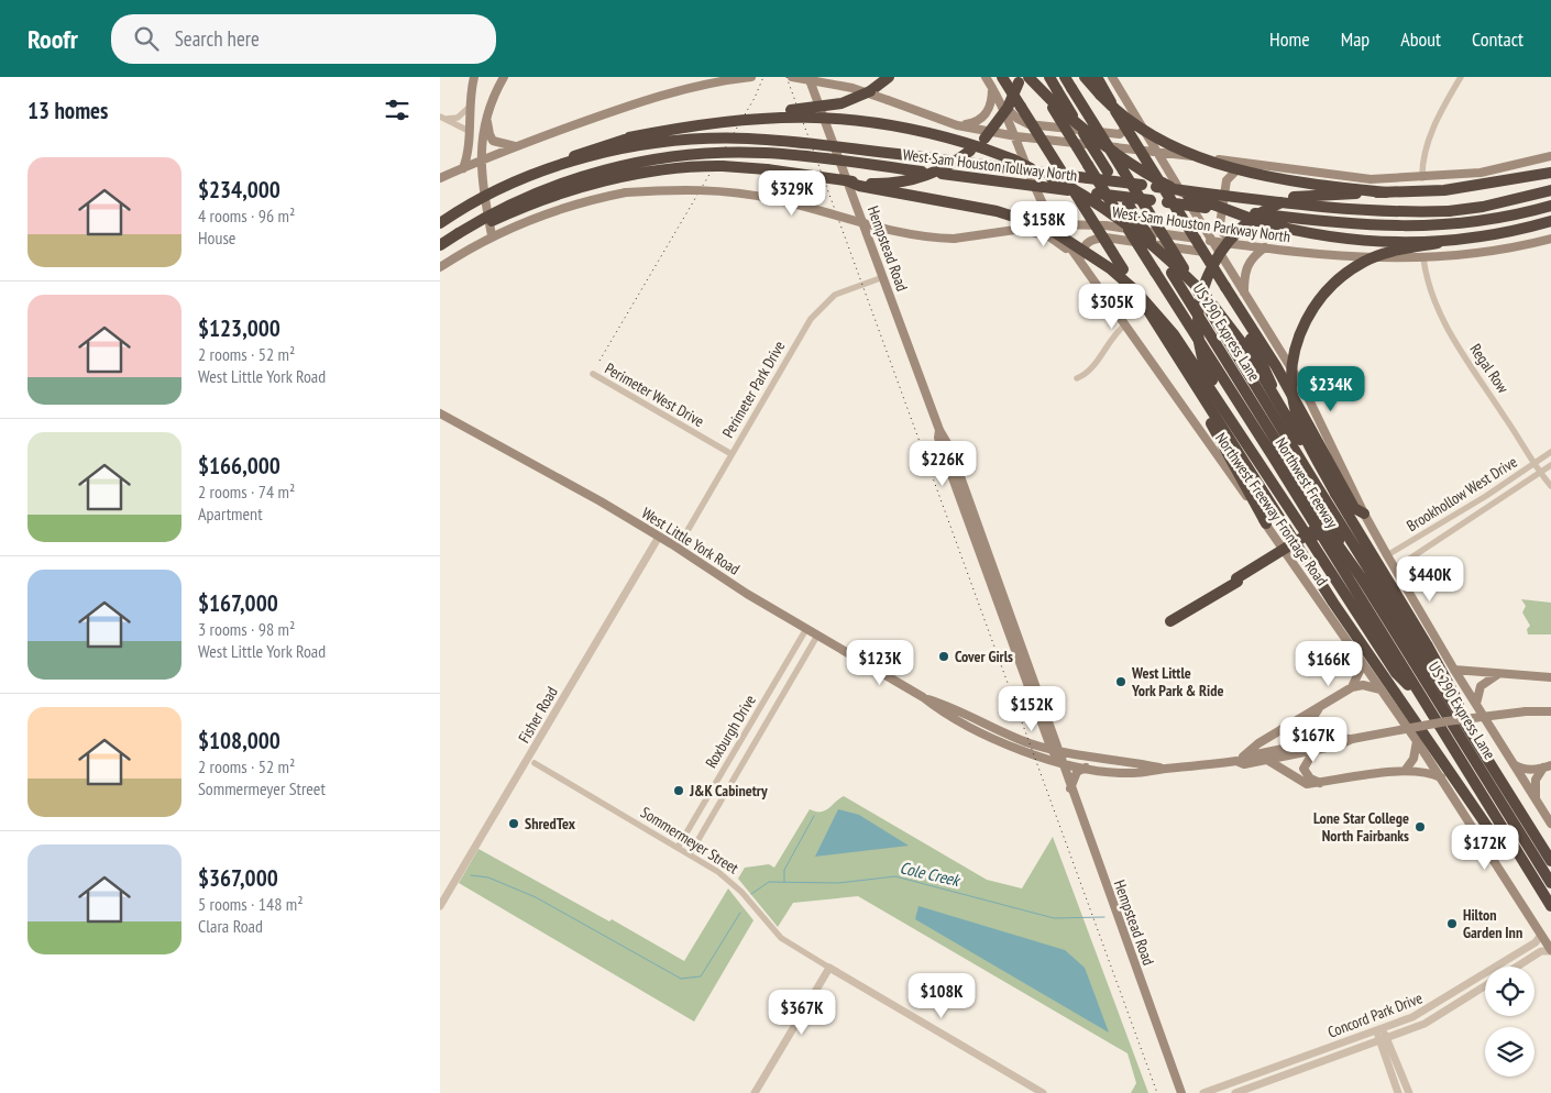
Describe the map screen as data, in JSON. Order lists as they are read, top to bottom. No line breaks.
{"streets":{"highway":["West Sam Houston Tollway North","US 290 Express Lane","Northwest Freeway"],"main road":["West Sam Houston Parkway North","Hempstead Road","Northwest Freeway Frontage Road","West Little York Road"],"street":["Regal Row","Perimeter Park Drive","Perimeter West Drive","Brookhollow West Drive","Fisher Road","Roxburgh Drive","Sommermeyer Street","Concord Park Drive"]},"crossings":[["West Sam Houston Parkway North","Regal Row"],["West Sam Houston Parkway North","Northwest Freeway Frontage Road"],["Hempstead Road","Perimeter Park Drive"],["Hempstead Road","West Little York Road"],["Regal Row","Brookhollow West Drive"],["Perimeter Park Drive","Perimeter West Drive"],["Perimeter Park Drive","West Little York Road"],["Northwest Freeway Frontage Road","Concord Park Drive"],["West Little York Road","Fisher Road"],["West Little York Road","Roxburgh Drive"],["Roxburgh Drive","Sommermeyer Street"]],"water":["Cole Creek"],"places":["Cover Girls","West Little York Park & Ride","J&K Cabinetry","ShredTex","Lone Star College North Fairbanks","Hilton Garden Inn"],"page":{"header":"Roofr","search":"Search here","nav":["Home","Map","About","Contact"],"heading":"13 homes","list":[{"name":"$234,000","note":"4 rooms · 96 m² · House"},{"name":"$123,000","note":"2 rooms · 52 m² · West Little York Road"},{"name":"$166,000","note":"2 rooms · 74 m² · Apartment"},{"name":"$167,000","note":"3 rooms · 98 m² · West Little York Road"},{"name":"$108,000","note":"2 rooms · 52 m² · Sommermeyer Street"},{"name":"$367,000","note":"5 rooms · 148 m² · Clara Road"}],"price":["$329K","$158K","$305K","$234K","$226K","$440K","$123K","$166K","$152K","$167K","$172K","$108K","$367K"]}}
